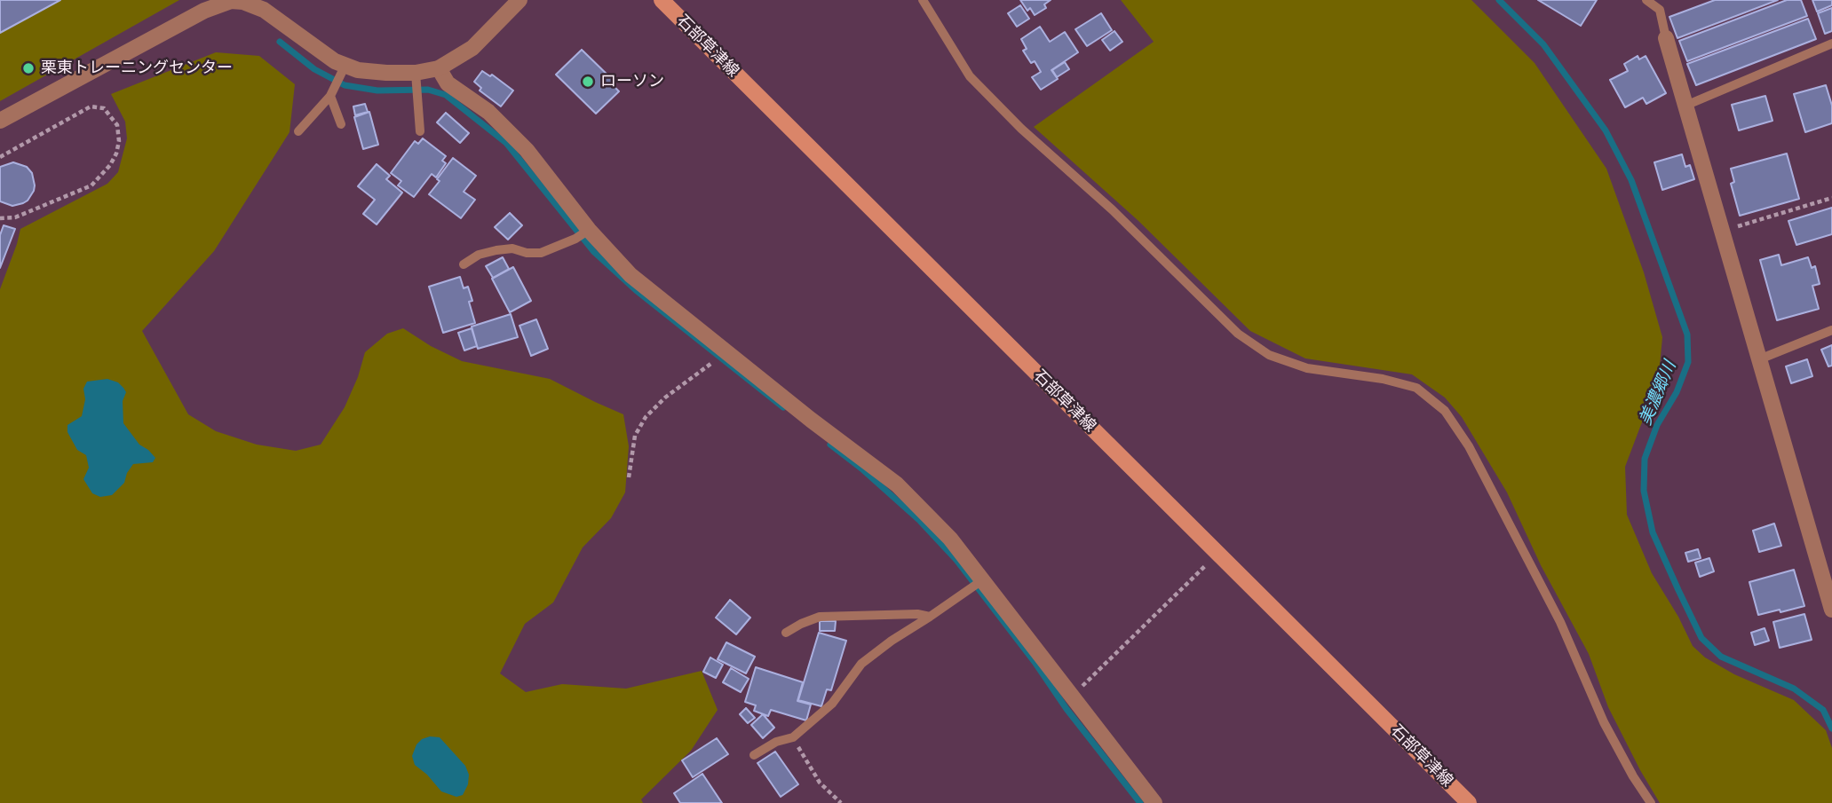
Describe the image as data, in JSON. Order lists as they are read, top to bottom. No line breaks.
{"streets":{"main road":["石部草津線"]},"water":["美濃郷川"],"places":["栗東トレーニングセンター","ローソン"]}
